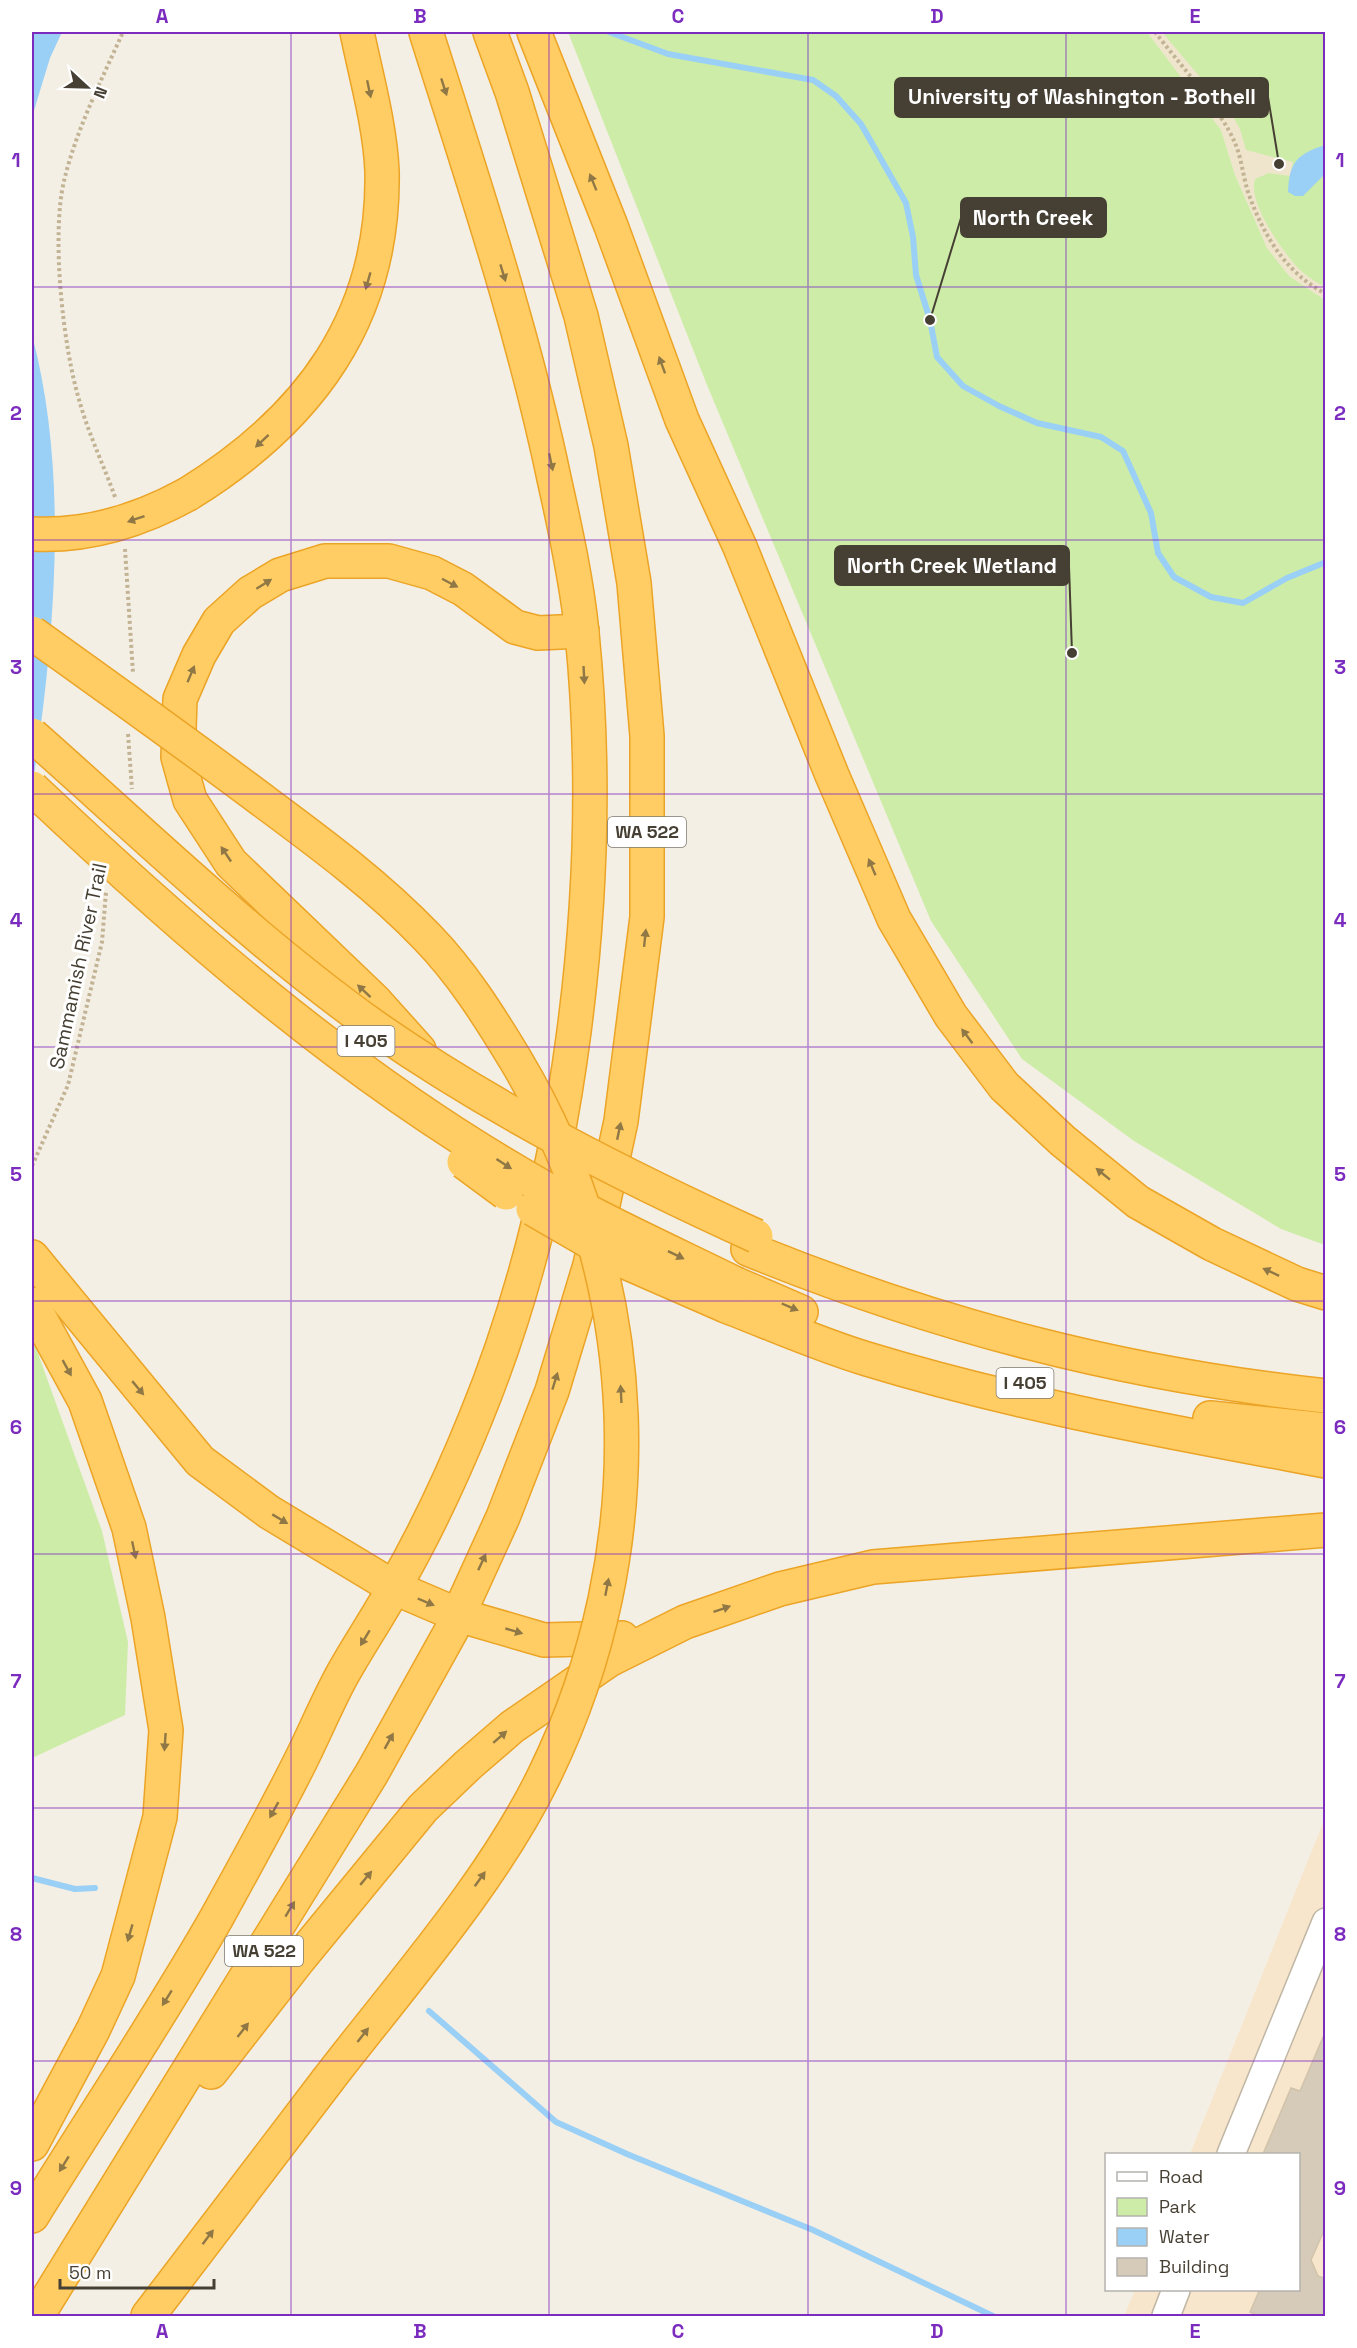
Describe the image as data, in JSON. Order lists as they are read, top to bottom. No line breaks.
{"streets":{"highway":["WA 522","I 405"],"path":["Sammamish River Trail"]},"places":["University of Washington - Bothell","North Creek","North Creek Wetland"],"legend":["Road","Park","Water","Building"],"scale_bar":"50 m","north":"right","grid":{"columns":["A","B","C","D","E"],"rows":["1","2","3","4","5","6","7","8","9"]}}
